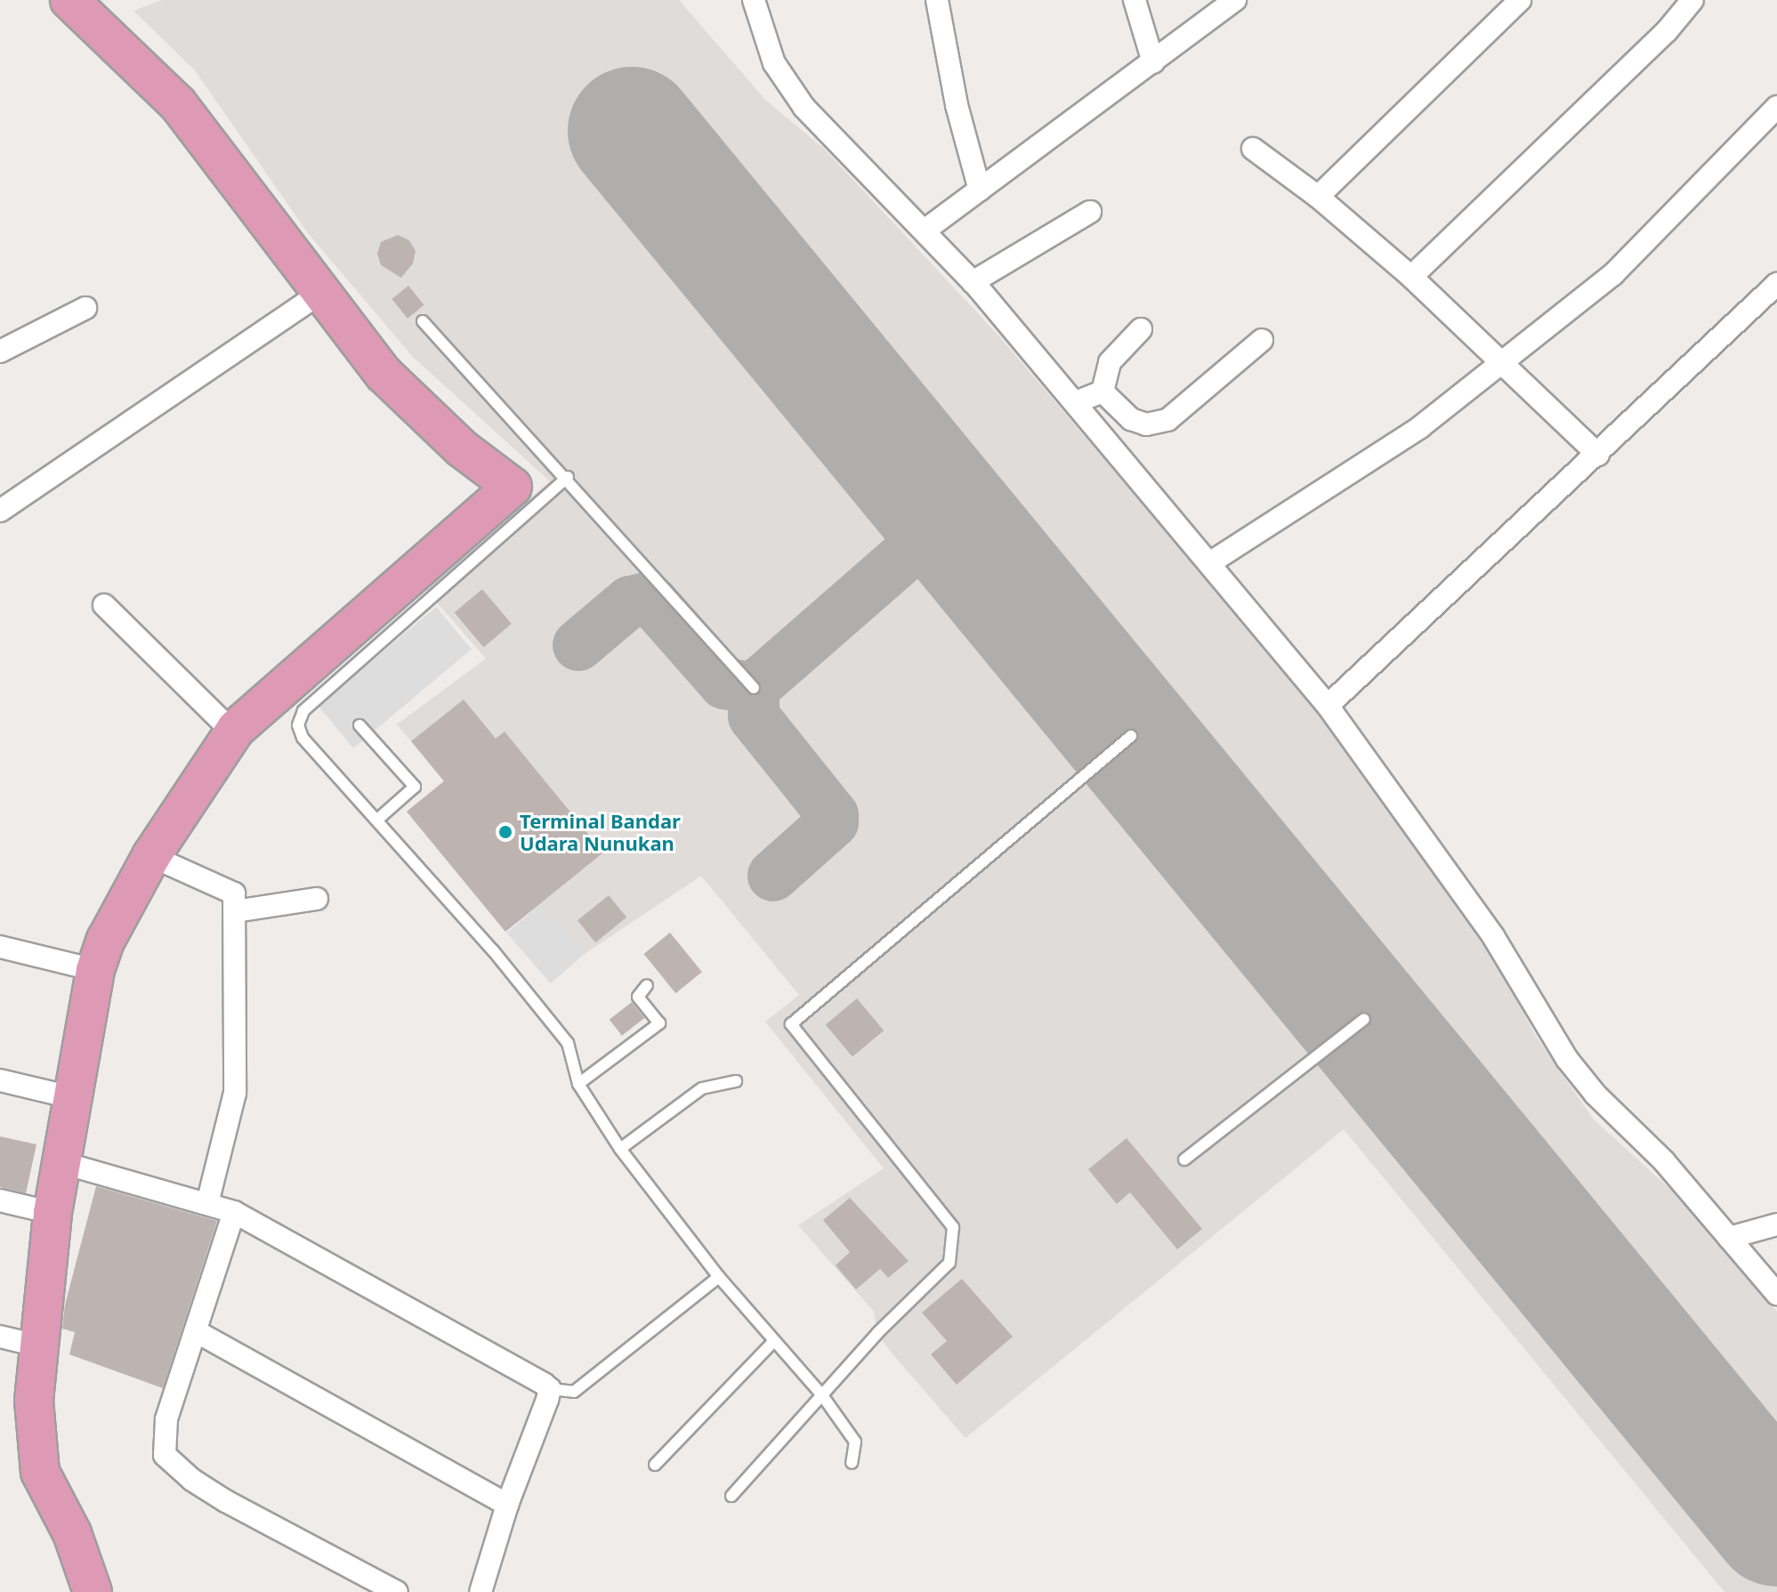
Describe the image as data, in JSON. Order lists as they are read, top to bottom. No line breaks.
{"places":["Terminal Bandar Udara Nunukan"]}
